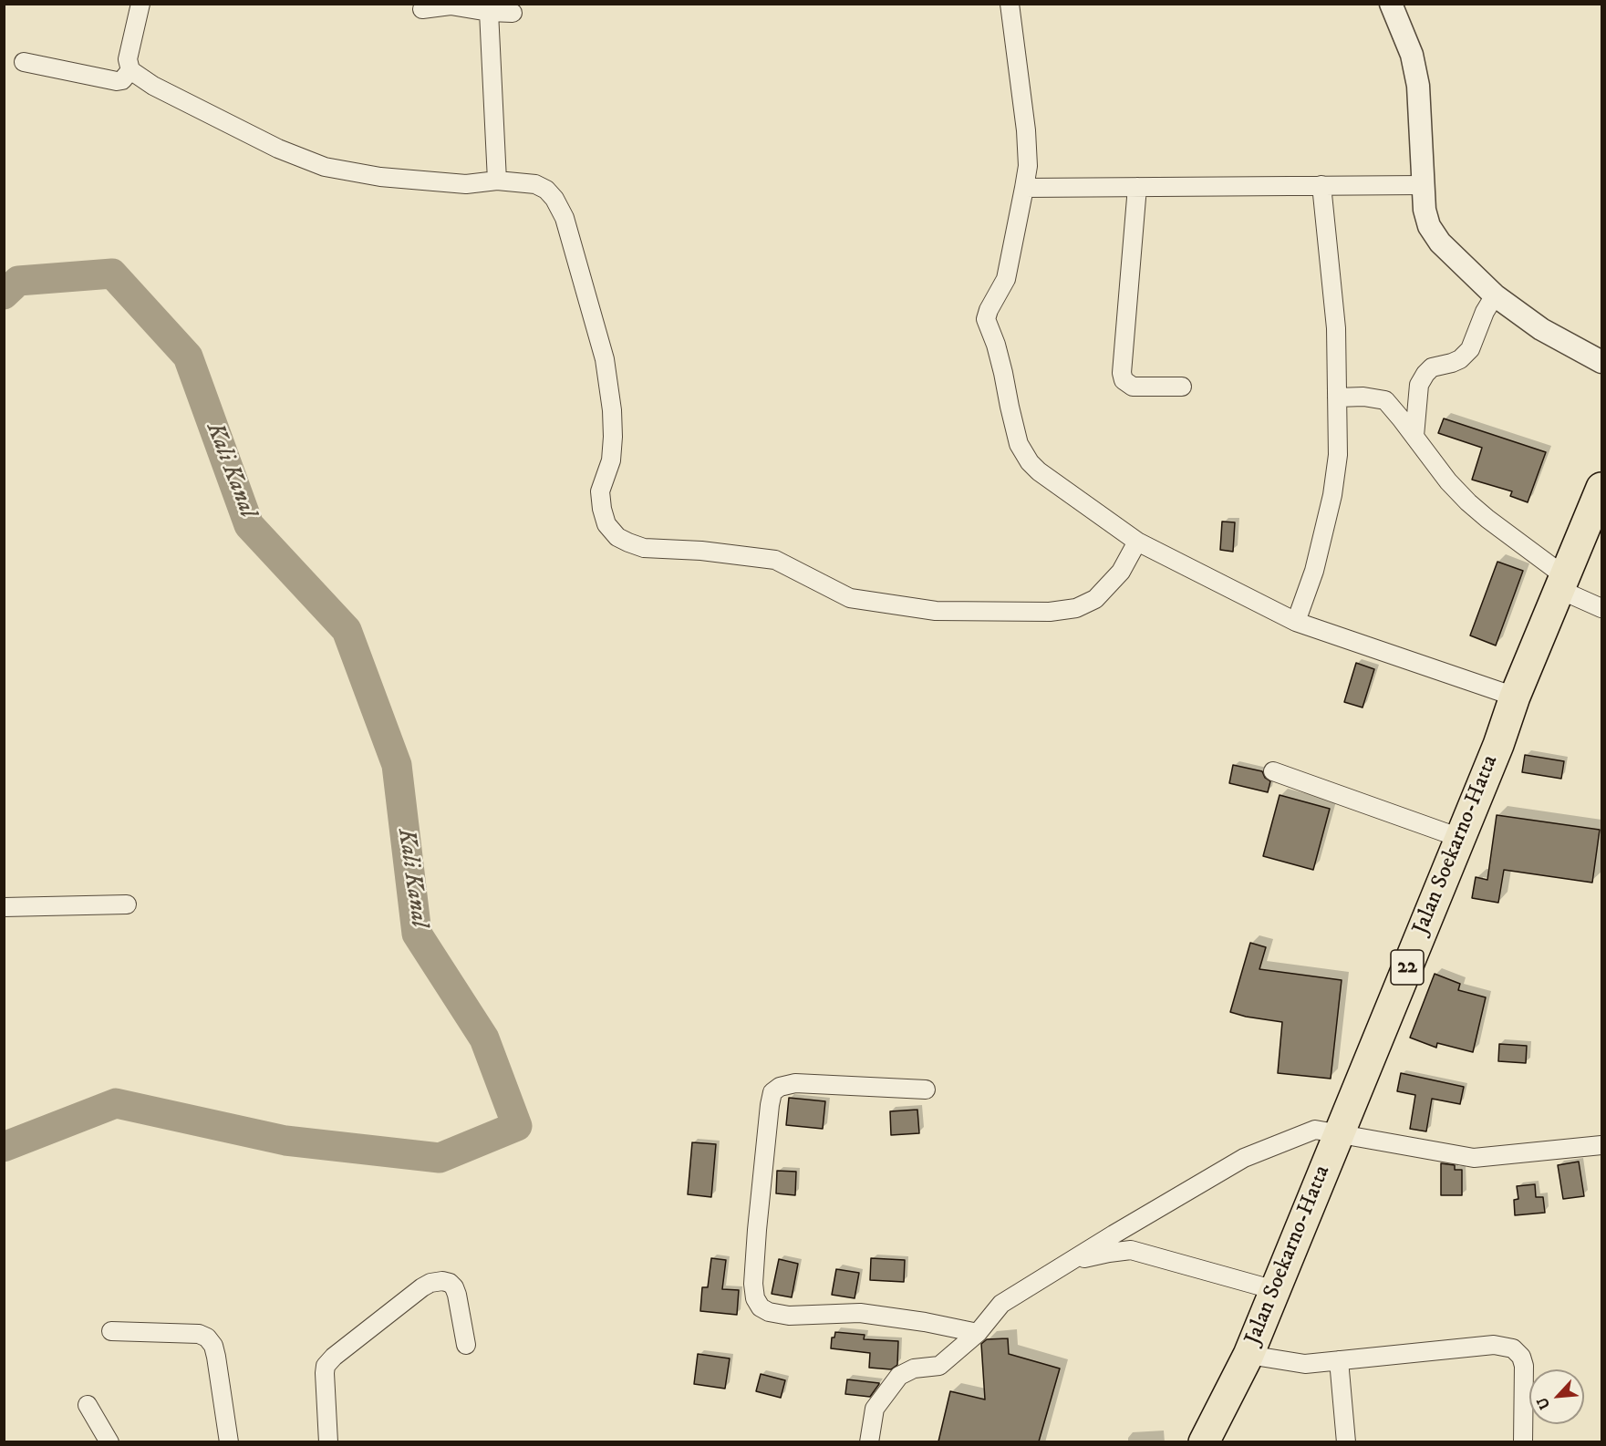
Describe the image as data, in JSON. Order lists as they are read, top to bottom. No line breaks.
{"streets":{"highway":["Jalan Soekarno-Hatta","22"]},"water":["Kali Kanal"],"north":"bottom left"}
